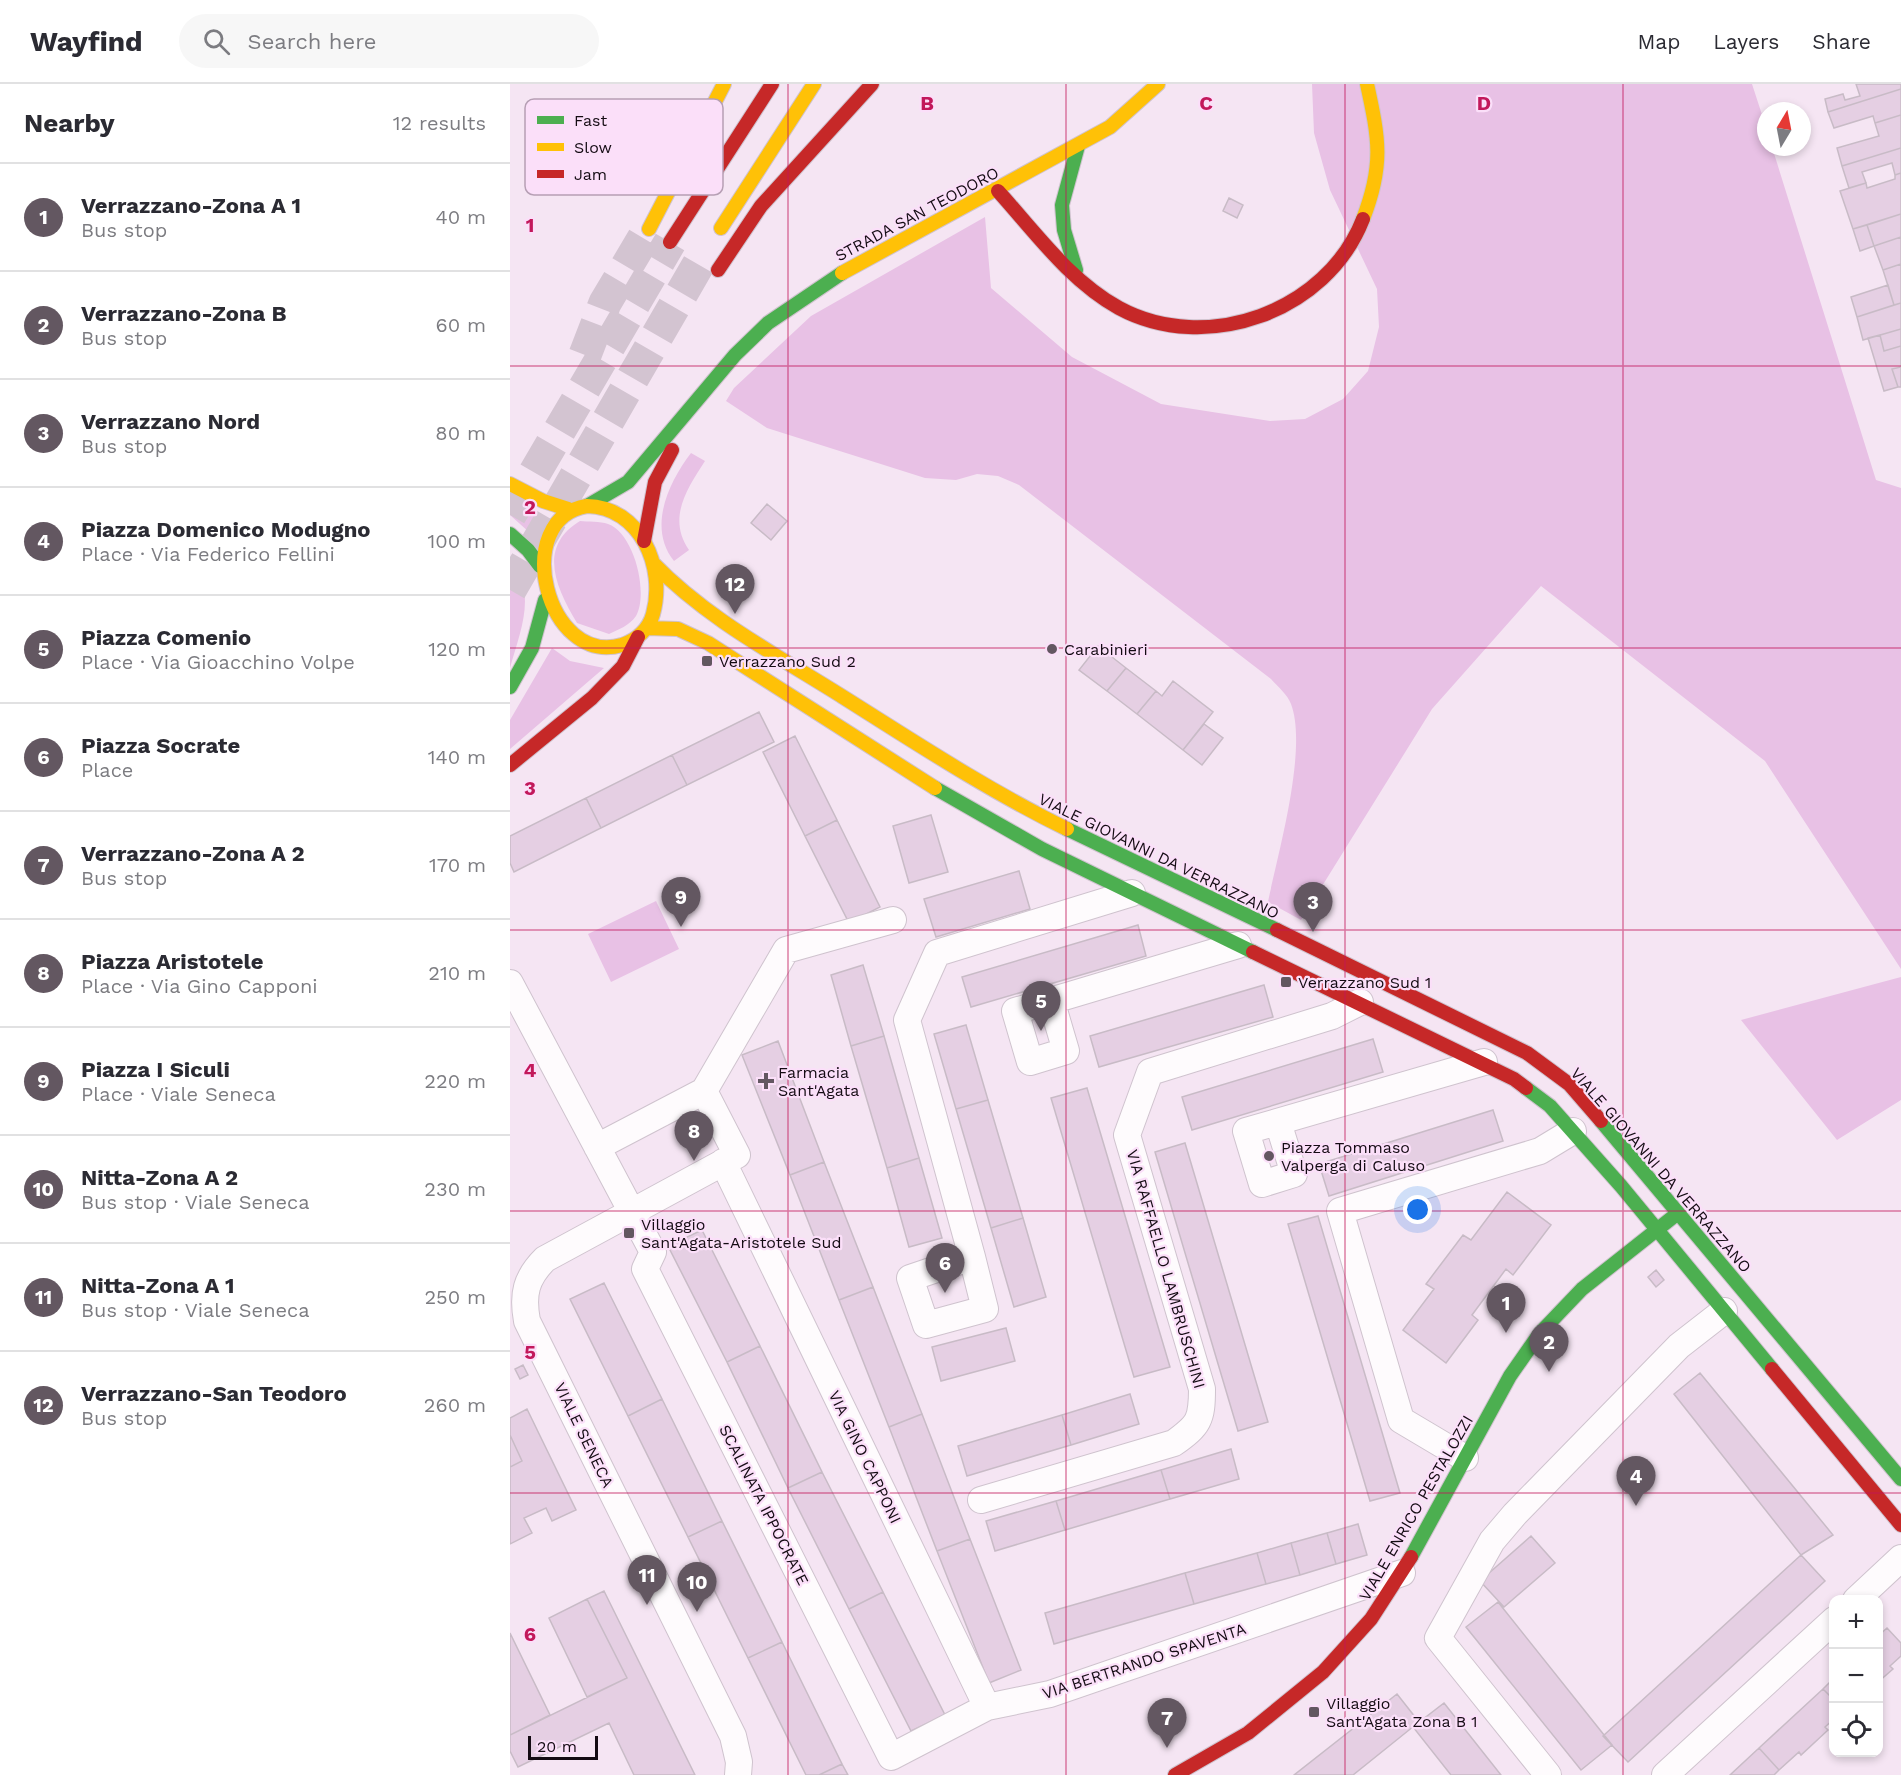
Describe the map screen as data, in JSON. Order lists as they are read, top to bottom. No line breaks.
{"streets":{"main road":["STRADA SAN TEODORO","VIALE GIOVANNI DA VERRAZZANO","VIALE ENRICO PESTALOZZI"],"street":["VIA RAFFAELLO LAMBRUSCHINI","VIALE SENECA","VIA GINO CAPPONI","SCALINATA IPPOCRATE","VIA BERTRANDO SPAVENTA"]},"crossings":[["STRADA SAN TEODORO","VIALE GIOVANNI DA VERRAZZANO"],["VIALE GIOVANNI DA VERRAZZANO","VIA RAFFAELLO LAMBRUSCHINI"],["VIALE GIOVANNI DA VERRAZZANO","VIALE ENRICO PESTALOZZI"],["VIALE SENECA","VIA GINO CAPPONI"],["VIALE SENECA","SCALINATA IPPOCRATE"],["VIA GINO CAPPONI","VIA BERTRANDO SPAVENTA"],["SCALINATA IPPOCRATE","VIA BERTRANDO SPAVENTA"],["VIALE ENRICO PESTALOZZI","VIA BERTRANDO SPAVENTA"]],"places":{"other":["Carabinieri","Piazza Tommaso Valperga di Caluso"],"transit":["Verrazzano Sud 2","Verrazzano Sud 1","Villaggio Sant'Agata-Aristotele Sud","Villaggio Sant'Agata Zona B 1"],"health":["Farmacia Sant'Agata"]},"legend":["Fast","Slow","Jam"],"scale_bar":"20 m","north":"top","page":{"header":"Wayfind","search":"Search here","nav":["Map","Layers","Share"],"heading":["Nearby","12 results"],"list":[{"mark":"1","name":"Verrazzano-Zona A 1","note":"Bus stop","value":"40 m"},{"mark":"2","name":"Verrazzano-Zona B","note":"Bus stop","value":"60 m"},{"mark":"3","name":"Verrazzano Nord","note":"Bus stop","value":"80 m"},{"mark":"4","name":"Piazza Domenico Modugno","note":"Place · Via Federico Fellini","value":"100 m"},{"mark":"5","name":"Piazza Comenio","note":"Place · Via Gioacchino Volpe","value":"120 m"},{"mark":"6","name":"Piazza Socrate","note":"Place","value":"140 m"},{"mark":"7","name":"Verrazzano-Zona A 2","note":"Bus stop","value":"170 m"},{"mark":"8","name":"Piazza Aristotele","note":"Place · Via Gino Capponi","value":"210 m"},{"mark":"9","name":"Piazza I Siculi","note":"Place · Viale Seneca","value":"220 m"},{"mark":"10","name":"Nitta-Zona A 2","note":"Bus stop · Viale Seneca","value":"230 m"},{"mark":"11","name":"Nitta-Zona A 1","note":"Bus stop · Viale Seneca","value":"250 m"},{"mark":"12","name":"Verrazzano-San Teodoro","note":"Bus stop","value":"260 m"}],"pins":["12","9","3","5","8","6","1","2","4","11","10","7"],"map_buttons":["+","−"],"scale":"20 m"},"grid":{"columns":["B","C","D"],"rows":["1","2","3","4","5","6"]}}
